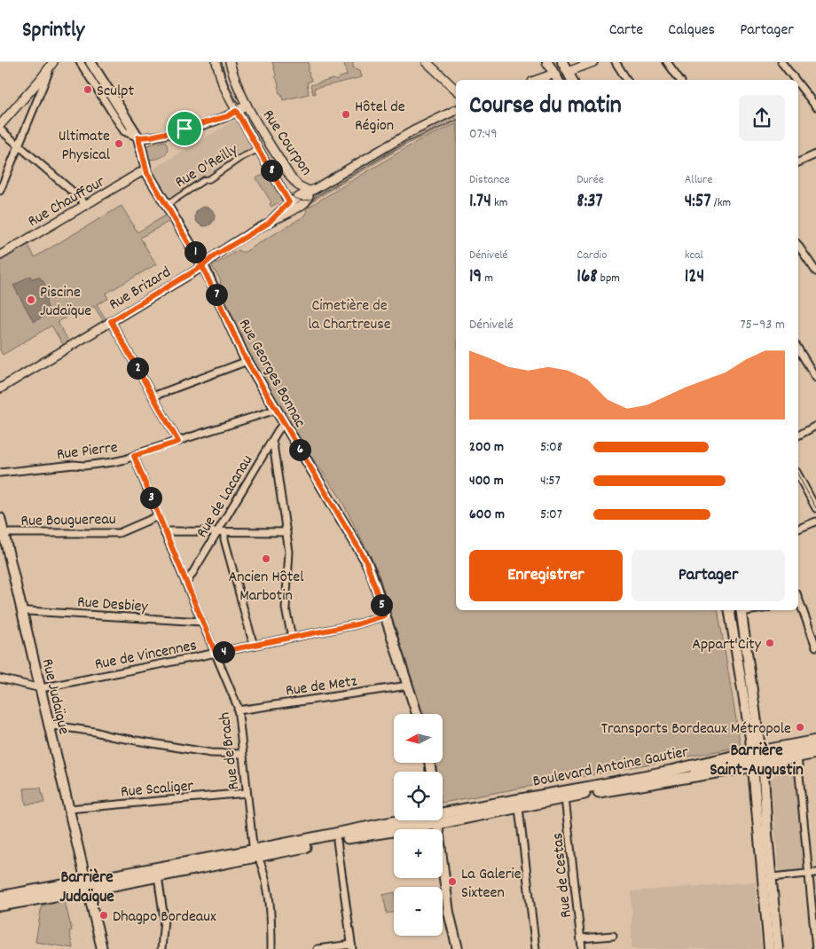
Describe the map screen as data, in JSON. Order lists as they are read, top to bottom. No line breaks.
{"streets":{"main road":["Rue Georges Bonnac","Rue Judaïque","Boulevard Antoine Gautier"],"street":["Rue Courpon","Rue O'Reilly","Rue Chauffour","Rue Brizard","Rue Pierre","Rue de Lacanau","Rue Bouguereau","Rue Desbiey","Rue de Vincennes","Rue de Metz","Rue de Brach","Rue Scaliger","Rue de Cestas"]},"crossings":[["Rue Courpon","Rue O'Reilly"],["Rue O'Reilly","Rue Georges Bonnac"],["Rue Chauffour","Rue Georges Bonnac"],["Rue Brizard","Rue Georges Bonnac"],["Rue Georges Bonnac","Rue Pierre"],["Rue Georges Bonnac","Rue de Lacanau"],["Rue Georges Bonnac","Rue de Vincennes"],["Rue Georges Bonnac","Rue de Metz"],["Rue Pierre","Rue de Brach"],["Rue de Lacanau","Rue de Brach"],["Rue Bouguereau","Rue Judaïque"],["Rue Bouguereau","Rue de Brach"],["Rue Desbiey","Rue Judaïque"],["Rue Desbiey","Rue de Brach"],["Rue de Vincennes","Rue Judaïque"],["Rue de Vincennes","Rue de Brach"],["Rue de Metz","Rue de Brach"],["Rue Judaïque","Rue Scaliger"],["Rue de Brach","Rue Scaliger"],["Boulevard Antoine Gautier","Rue de Cestas"]],"districts":["Barrière Saint-Augustin","Barrière Judaïque"],"parks":["Cimetière de la Chartreuse"],"places":["Sculpt","Hôtel de Région","Ultimate Physical","Piscine Judaïque","Ancien Hôtel Marbotin","Appart'City","Transports Bordeaux Métropole","La Galerie Sixteen","Dhagpo Bordeaux"],"north":"left","page":{"header":"Sprintly","nav":["Carte","Calques","Partager"],"heading":["Course du matin","07:49"],"stats":[["Distance","1.74 km"],["Durée","8:37"],["Allure","4:57 /km"],["Dénivelé","19 m"],["Cardio","168 bpm"],["kcal","124"]],"pins":["8","1","7","2","6","3","5","4"],"chart":["Dénivelé","75–93 m"],"list":[{"name":"200 m","note":"5:08"},{"name":"400 m","note":"4:57"},{"name":"600 m","note":"5:07"}],"buttons":["Enregistrer","Partager"],"map_buttons":["+","−"]}}
